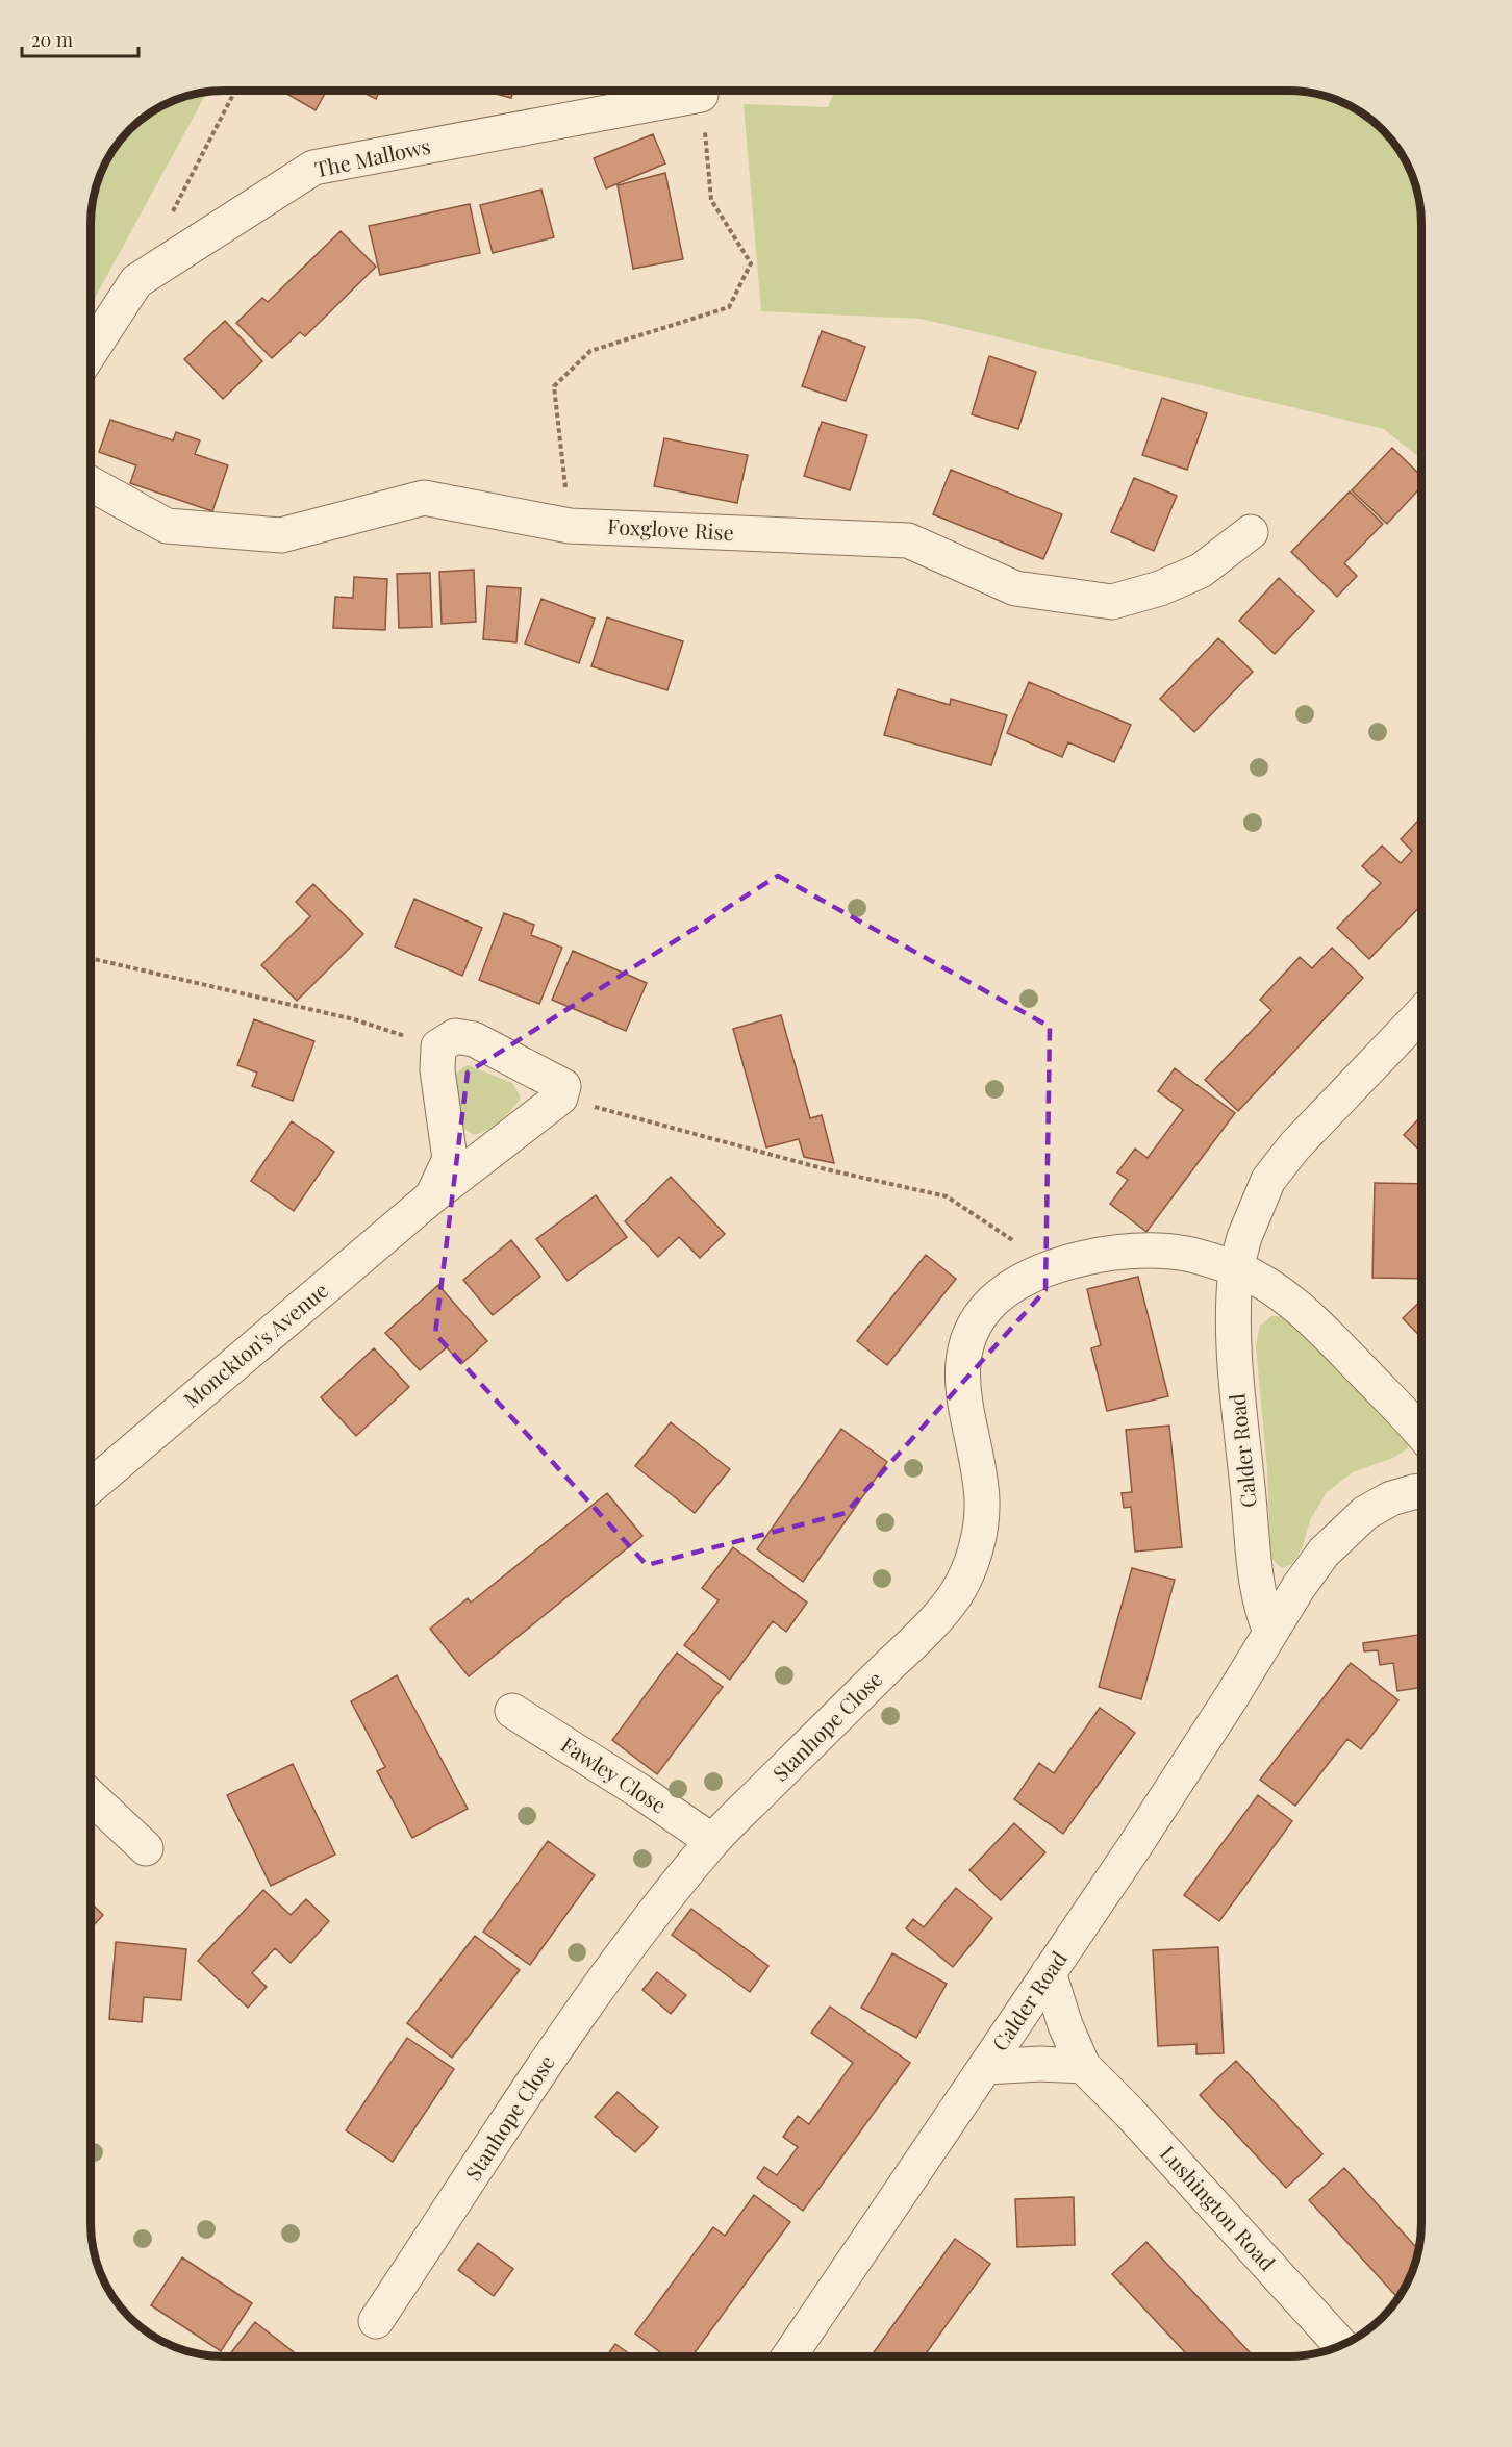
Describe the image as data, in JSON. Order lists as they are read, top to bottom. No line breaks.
{"streets":{"street":["The Mallows","Foxglove Rise","Monckton's Avenue","Calder Road","Stanhope Close","Fawley Close","Lushington Road"]},"crossings":[["Calder Road","Stanhope Close"],["Calder Road","Lushington Road"],["Stanhope Close","Fawley Close"]],"scale_bar":"20 m"}
